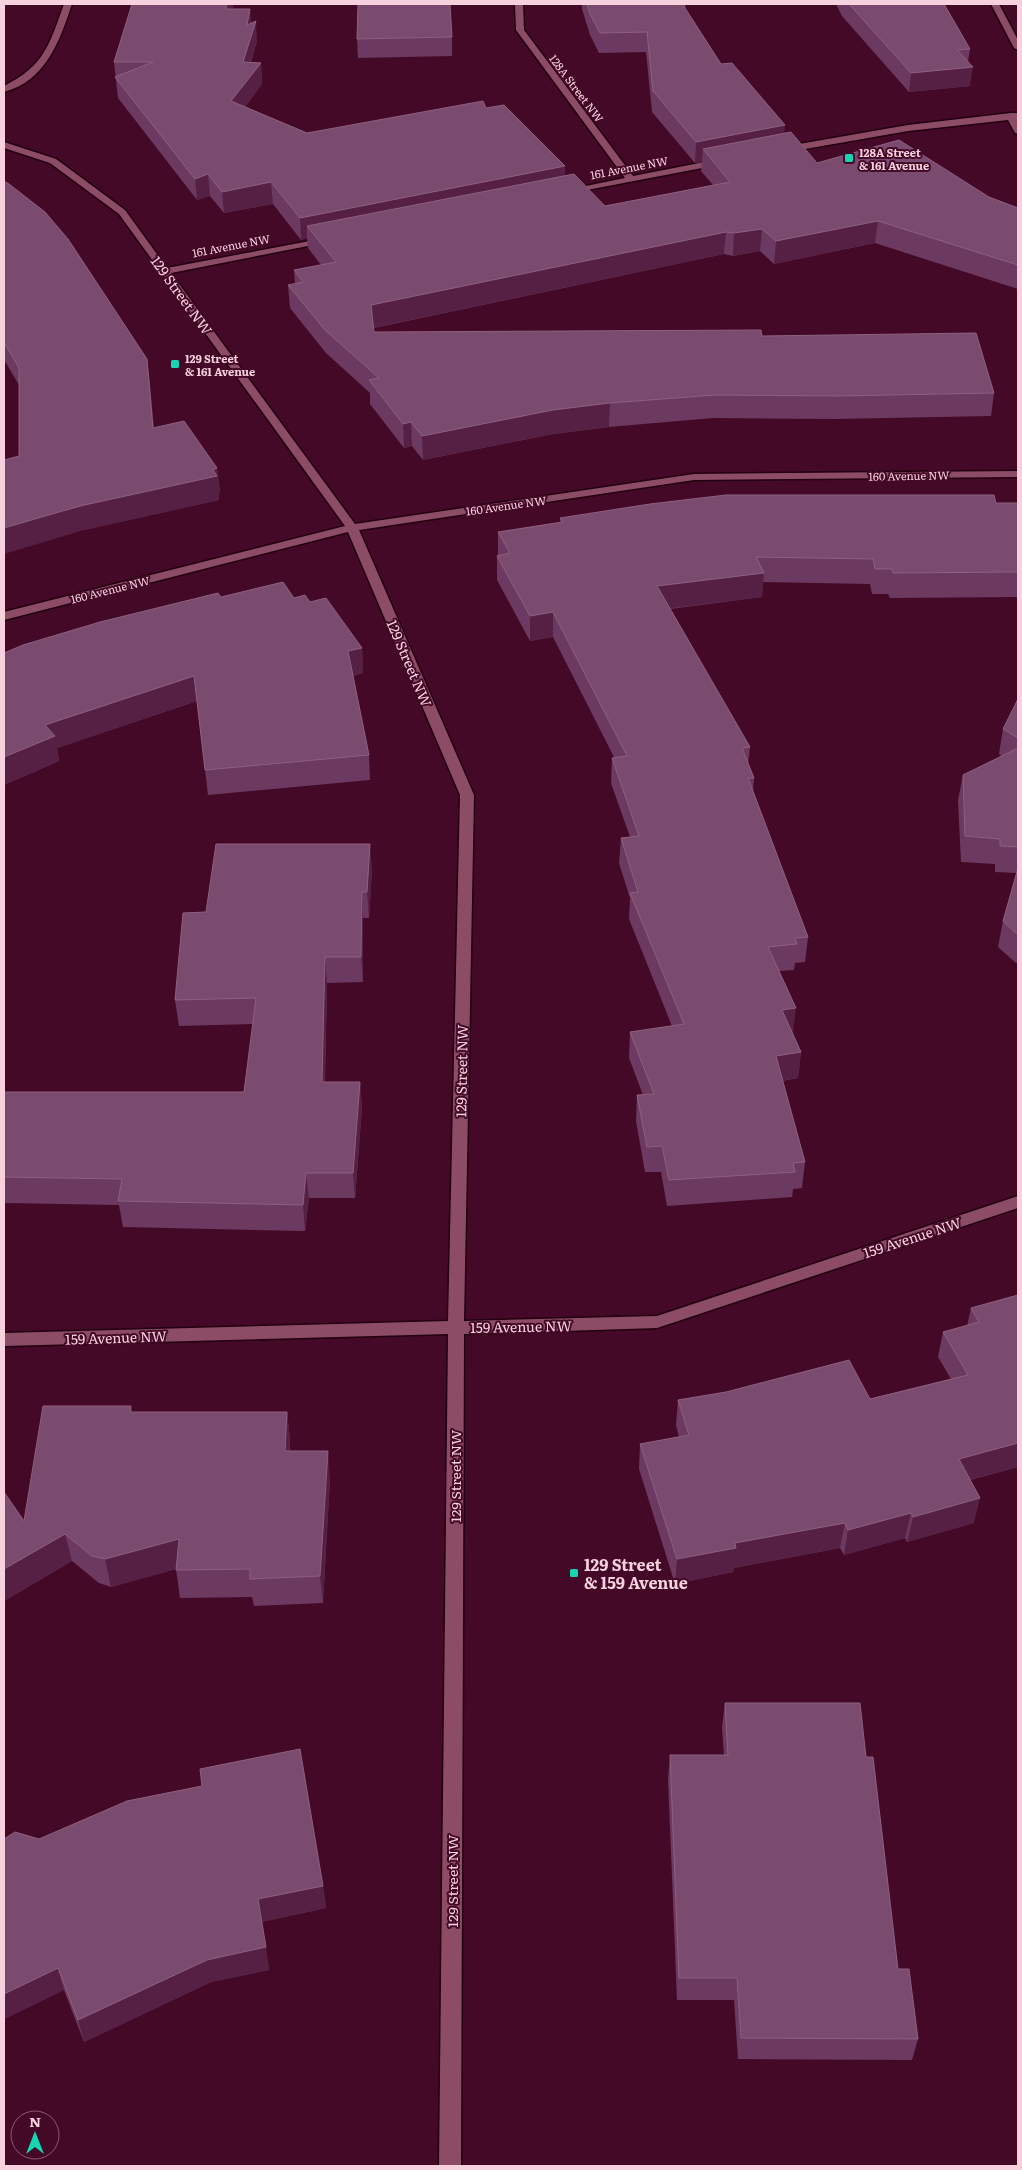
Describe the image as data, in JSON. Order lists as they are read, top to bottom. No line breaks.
{"streets":{"street":["128A Street NW","161 Avenue NW","129 Street NW","160 Avenue NW","159 Avenue NW"]},"crossings":[["128A Street NW","161 Avenue NW"],["161 Avenue NW","129 Street NW"],["129 Street NW","160 Avenue NW"],["129 Street NW","159 Avenue NW"]],"places":{"transit":["128A Street & 161 Avenue","129 Street & 161 Avenue","129 Street & 159 Avenue"]},"north":"top"}
